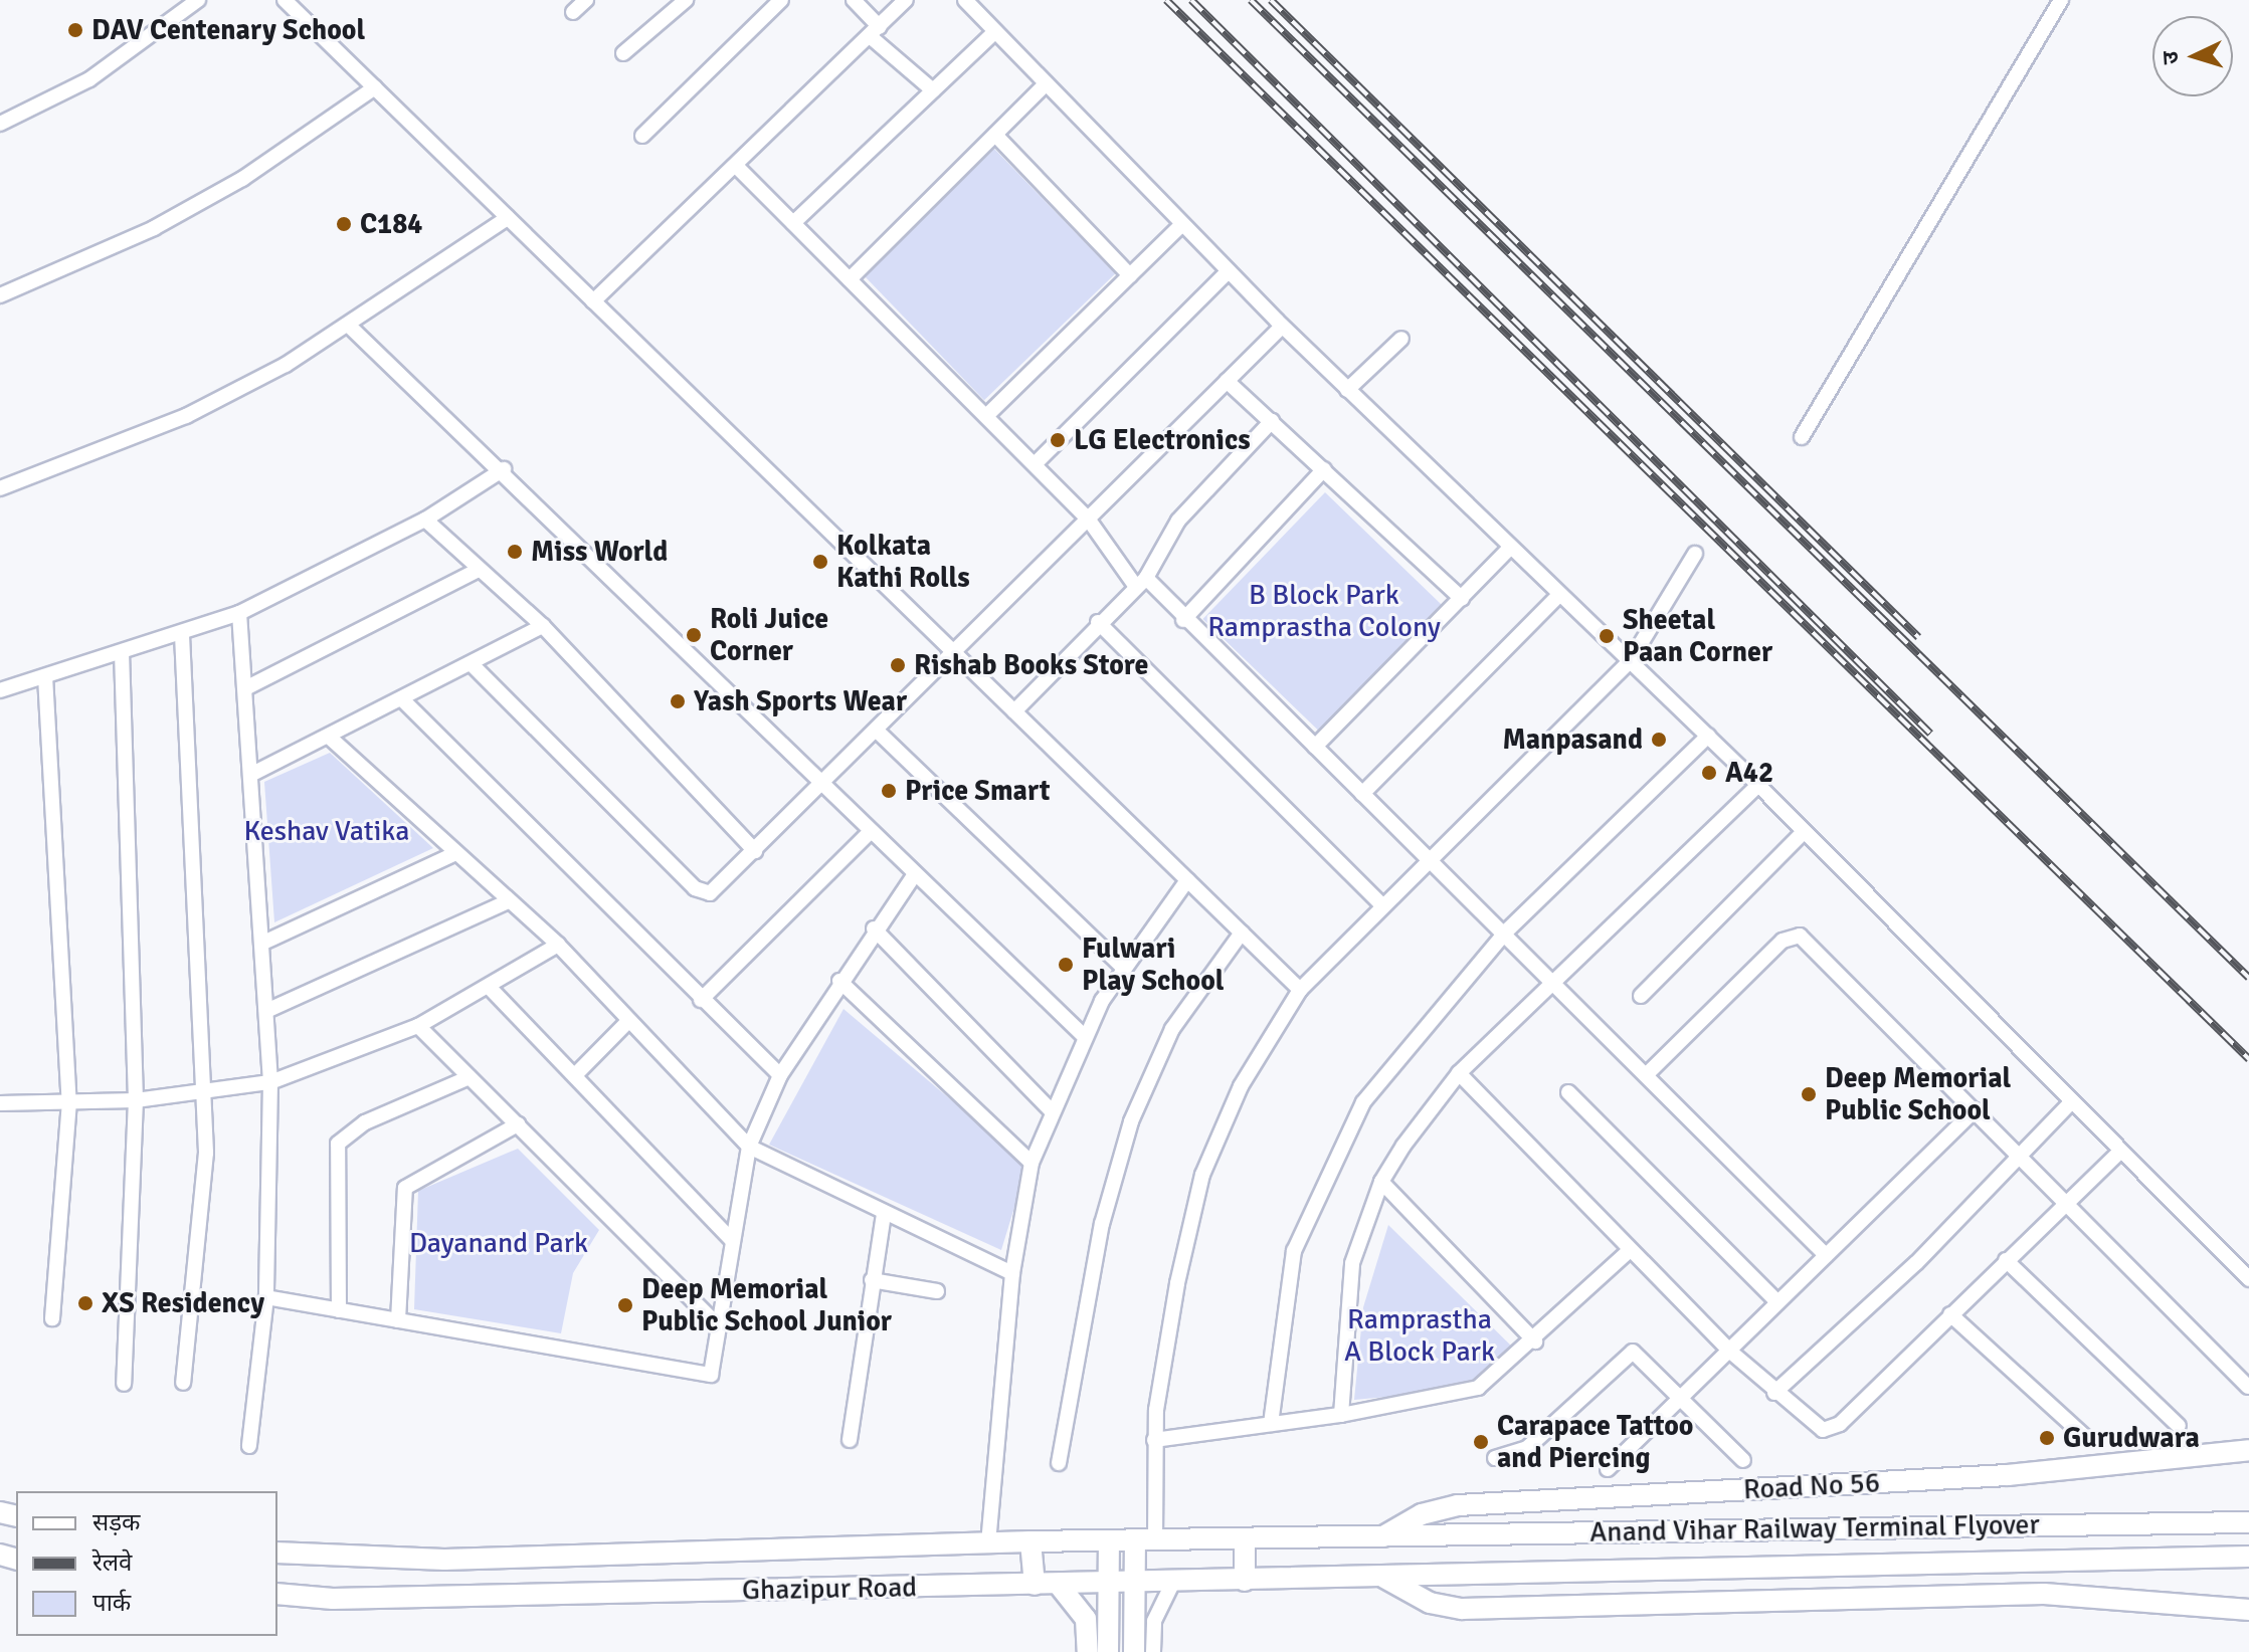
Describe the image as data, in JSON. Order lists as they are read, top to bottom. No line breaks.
{"streets":{"main road":["Road No 56","Anand Vihar Railway Terminal Flyover","Ghazipur Road"]},"crossings":[["Road No 56","Anand Vihar Railway Terminal Flyover"],["Road No 56","Ghazipur Road"],["Anand Vihar Railway Terminal Flyover","Ghazipur Road"]],"parks":["B Block Park Ramprastha Colony","Keshav Vatika","Dayanand Park","Ramprastha A Block Park"],"places":["DAV Centenary School","C184","LG Electronics","Miss World","Kolkata Kathi Rolls","Roli Juice Corner","Sheetal Paan Corner","Rishab Books Store","Yash Sports Wear","Manpasand","A42","Price Smart","Fulwari Play School","Deep Memorial Public School","XS Residency","Deep Memorial Public School Junior","Gurudwara","Carapace Tattoo and Piercing"],"legend":["सड़क","रेलवे","पार्क"],"north":"left"}
